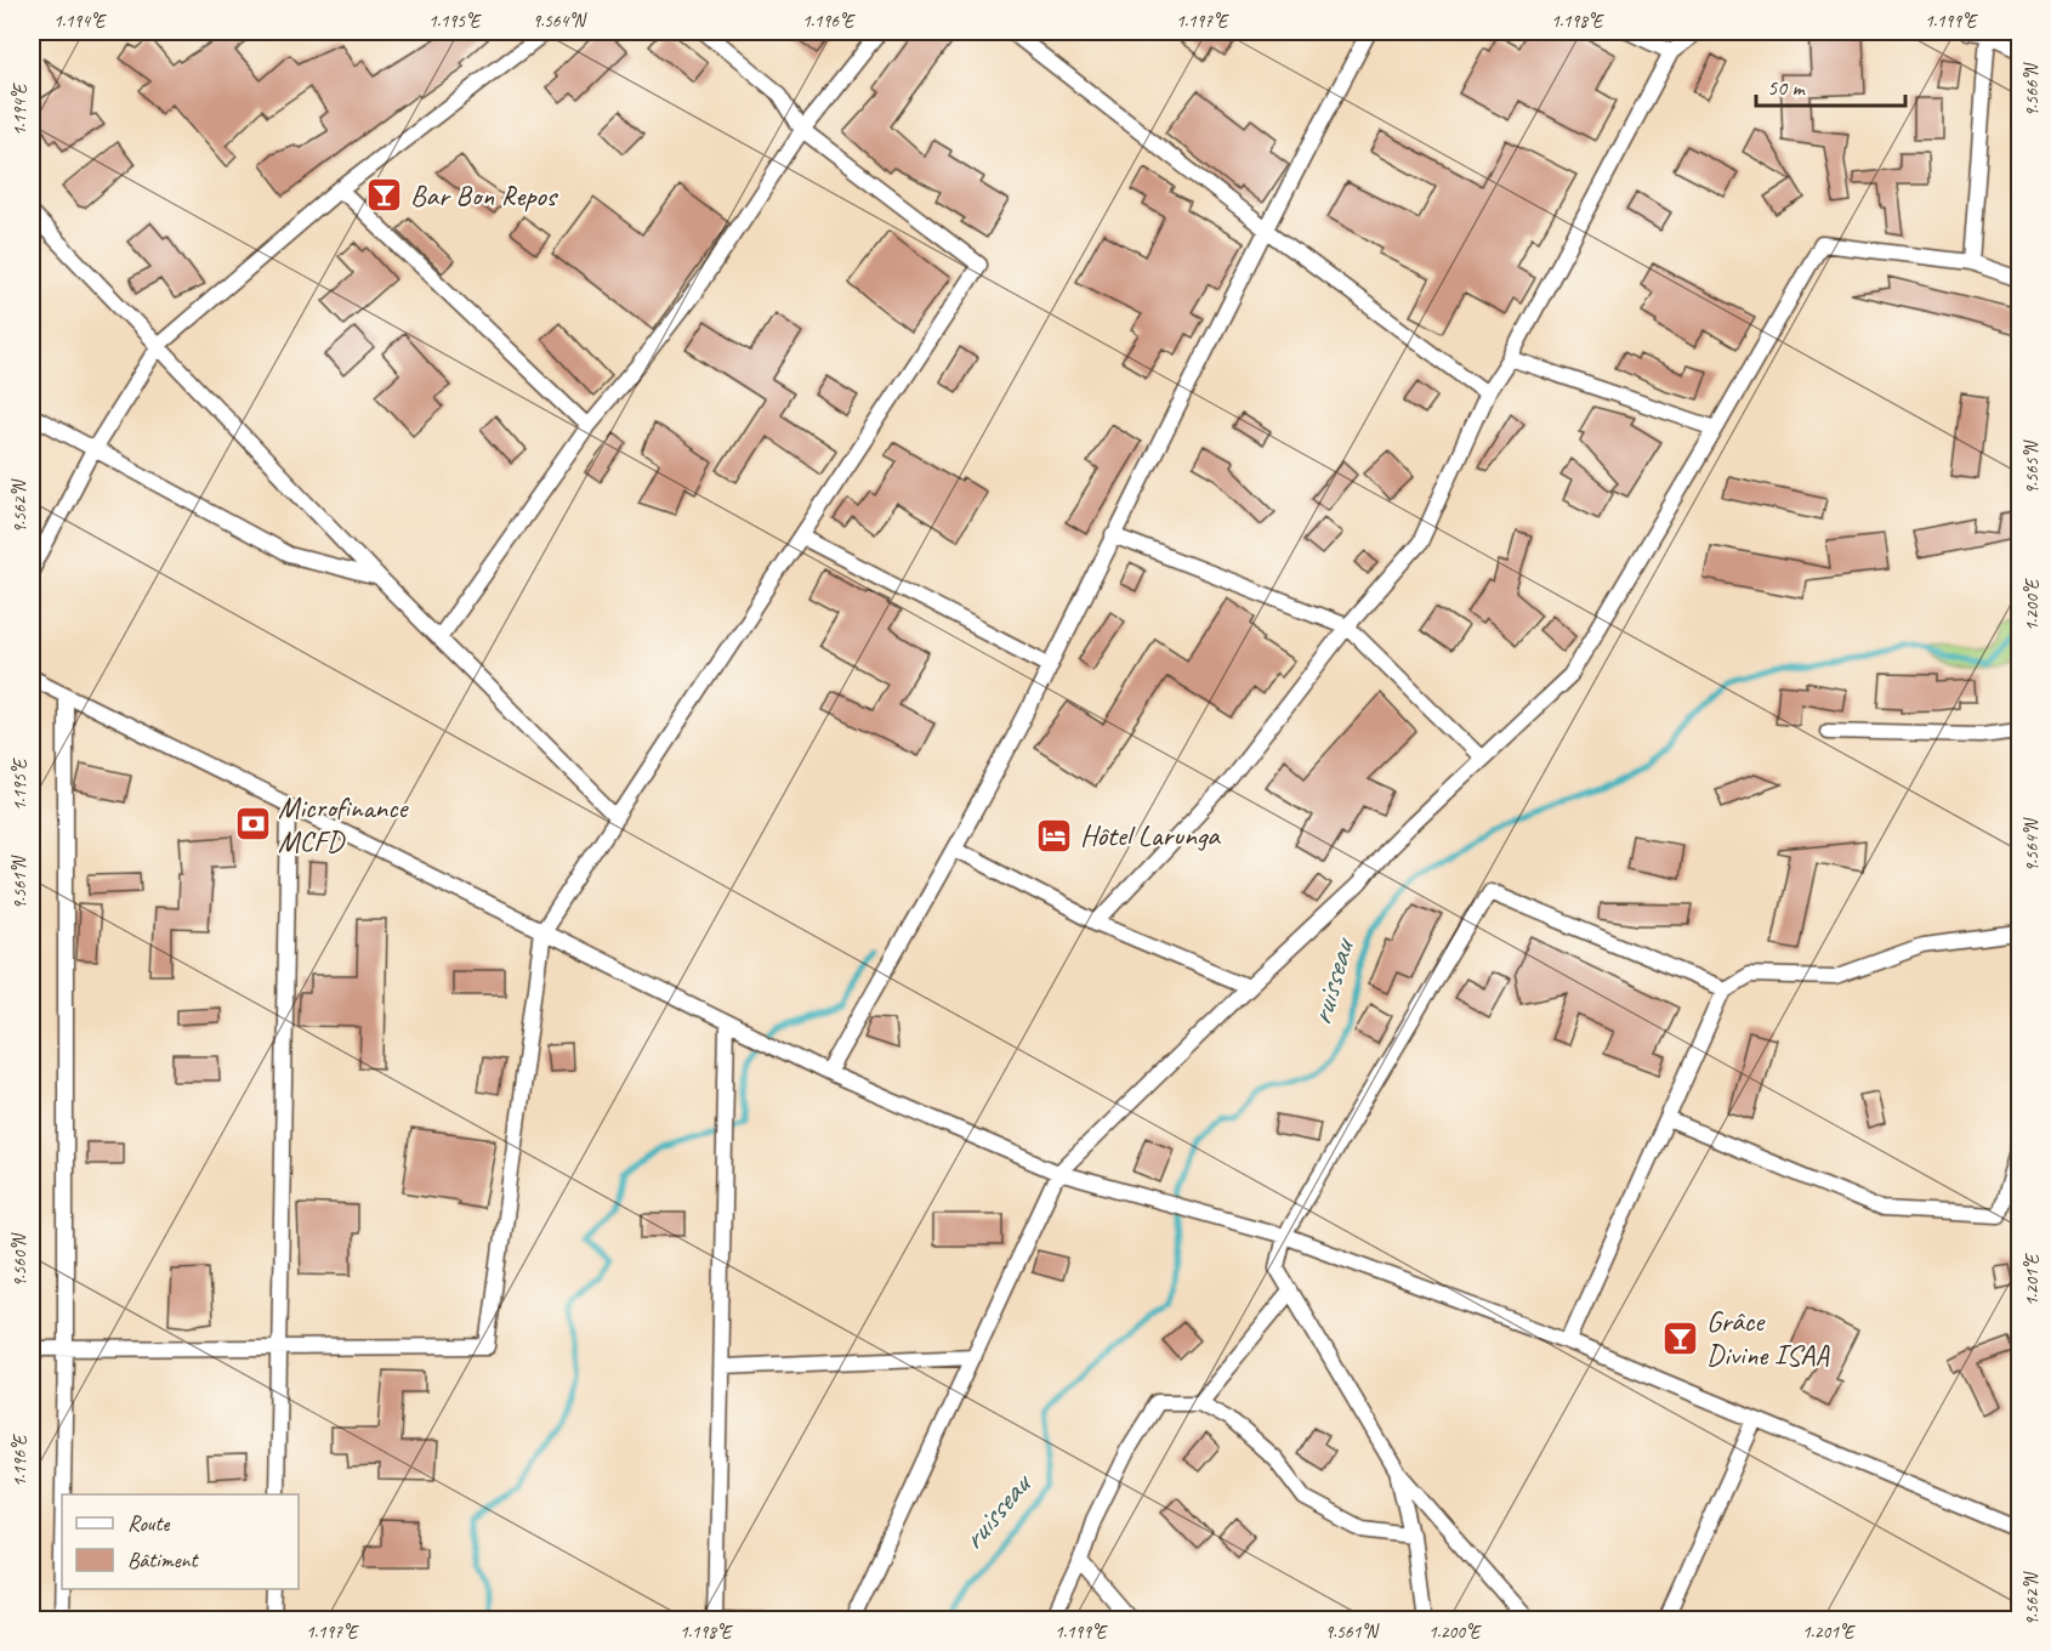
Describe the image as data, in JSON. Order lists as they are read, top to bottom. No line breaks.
{"water":["ruisseau"],"places":{"bar":["Bar Bon Repos","Grâce Divine ISAA"],"bank":["Microfinance MCFD"],"hotel":["Hôtel Larunga"]},"legend":["Route","Bâtiment"],"scale_bar":"50 m","coordinates":["1.194°E","1.195°E","9.564°N","1.196°E","1.197°E","1.198°E","1.199°E","9.566°N","9.565°N","9.562°N","1.200°E","9.561°N","9.560°N","1.201°E"]}
